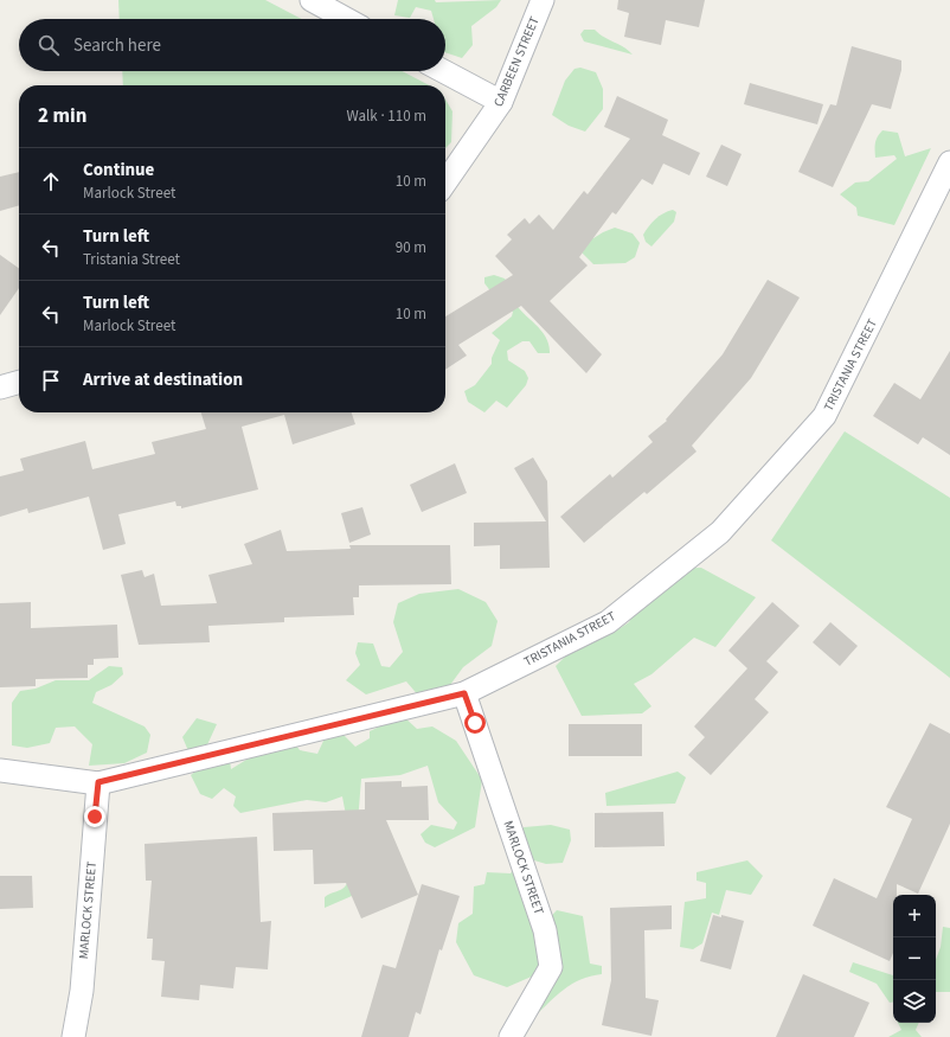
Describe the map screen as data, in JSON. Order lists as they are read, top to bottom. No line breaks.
{"streets":{"street":["CARBEEN STREET","TRISTANIA STREET","MARLOCK STREET"]},"crossings":[["TRISTANIA STREET","MARLOCK STREET"]],"page":{"search":"Search here","heading":["2 min","Walk · 110 m"],"list":[["Continue","Marlock Street","10 m"],["Turn left","Tristania Street","90 m"],["Turn left","Marlock Street","10 m"],"Arrive at destination"],"map_buttons":["+","−"]}}
